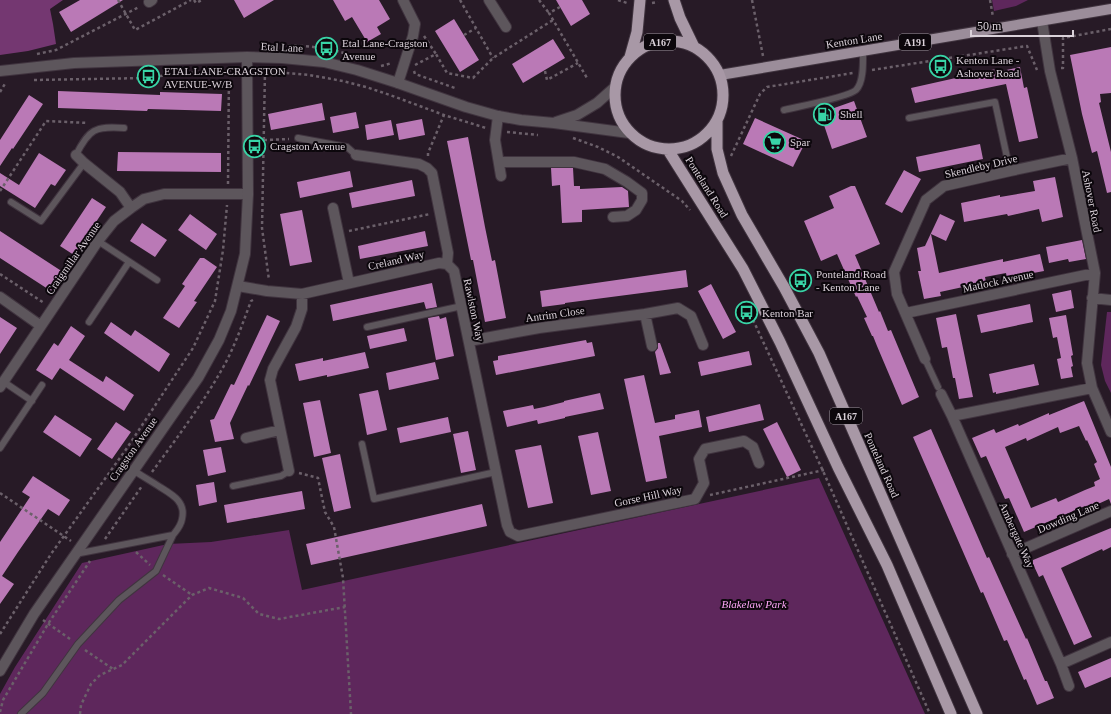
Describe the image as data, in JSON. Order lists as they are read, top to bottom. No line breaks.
{"streets":{"highway":["A167","Ponteland Road"],"main road":["Kenton Lane","A191"],"street":["Etal Lane","Skendleby Drive","Ashover Road","Craigmillar Avenue","Creland Way","Matlock Avenue","Rawlston Way","Antrim Close","Cragston Avenue","Gorse Hill Way","Dowding Lane","Ambergate Way"]},"crossings":[["Kenton Lane","A167"],["Kenton Lane","Etal Lane"],["Kenton Lane","Ponteland Road"],["Kenton Lane","Ashover Road"],["A167","Etal Lane"],["A167","Ponteland Road"],["Etal Lane","Ponteland Road"],["Etal Lane","Cragston Avenue"],["Skendleby Drive","Ashover Road"],["Skendleby Drive","Matlock Avenue"],["Skendleby Drive","Ambergate Way"],["Ashover Road","Matlock Avenue"],["Craigmillar Avenue","Cragston Avenue"],["Creland Way","Rawlston Way"],["Creland Way","Cragston Avenue"],["Matlock Avenue","Ambergate Way"],["Rawlston Way","Antrim Close"],["Rawlston Way","Gorse Hill Way"],["Dowding Lane","Ambergate Way"]],"parks":["Blakelaw Park"],"places":{"bus stop":["Etal Lane-Cragston Avenue","Kenton Lane - Ashover Road","ETAL LANE-CRAGSTON AVENUE-W/B","Cragston Avenue","Ponteland Road - Kenton Lane","Kenton Bar"],"fuel station":["Shell"],"supermarket":["Spar"]},"scale_bar":"50 m"}
